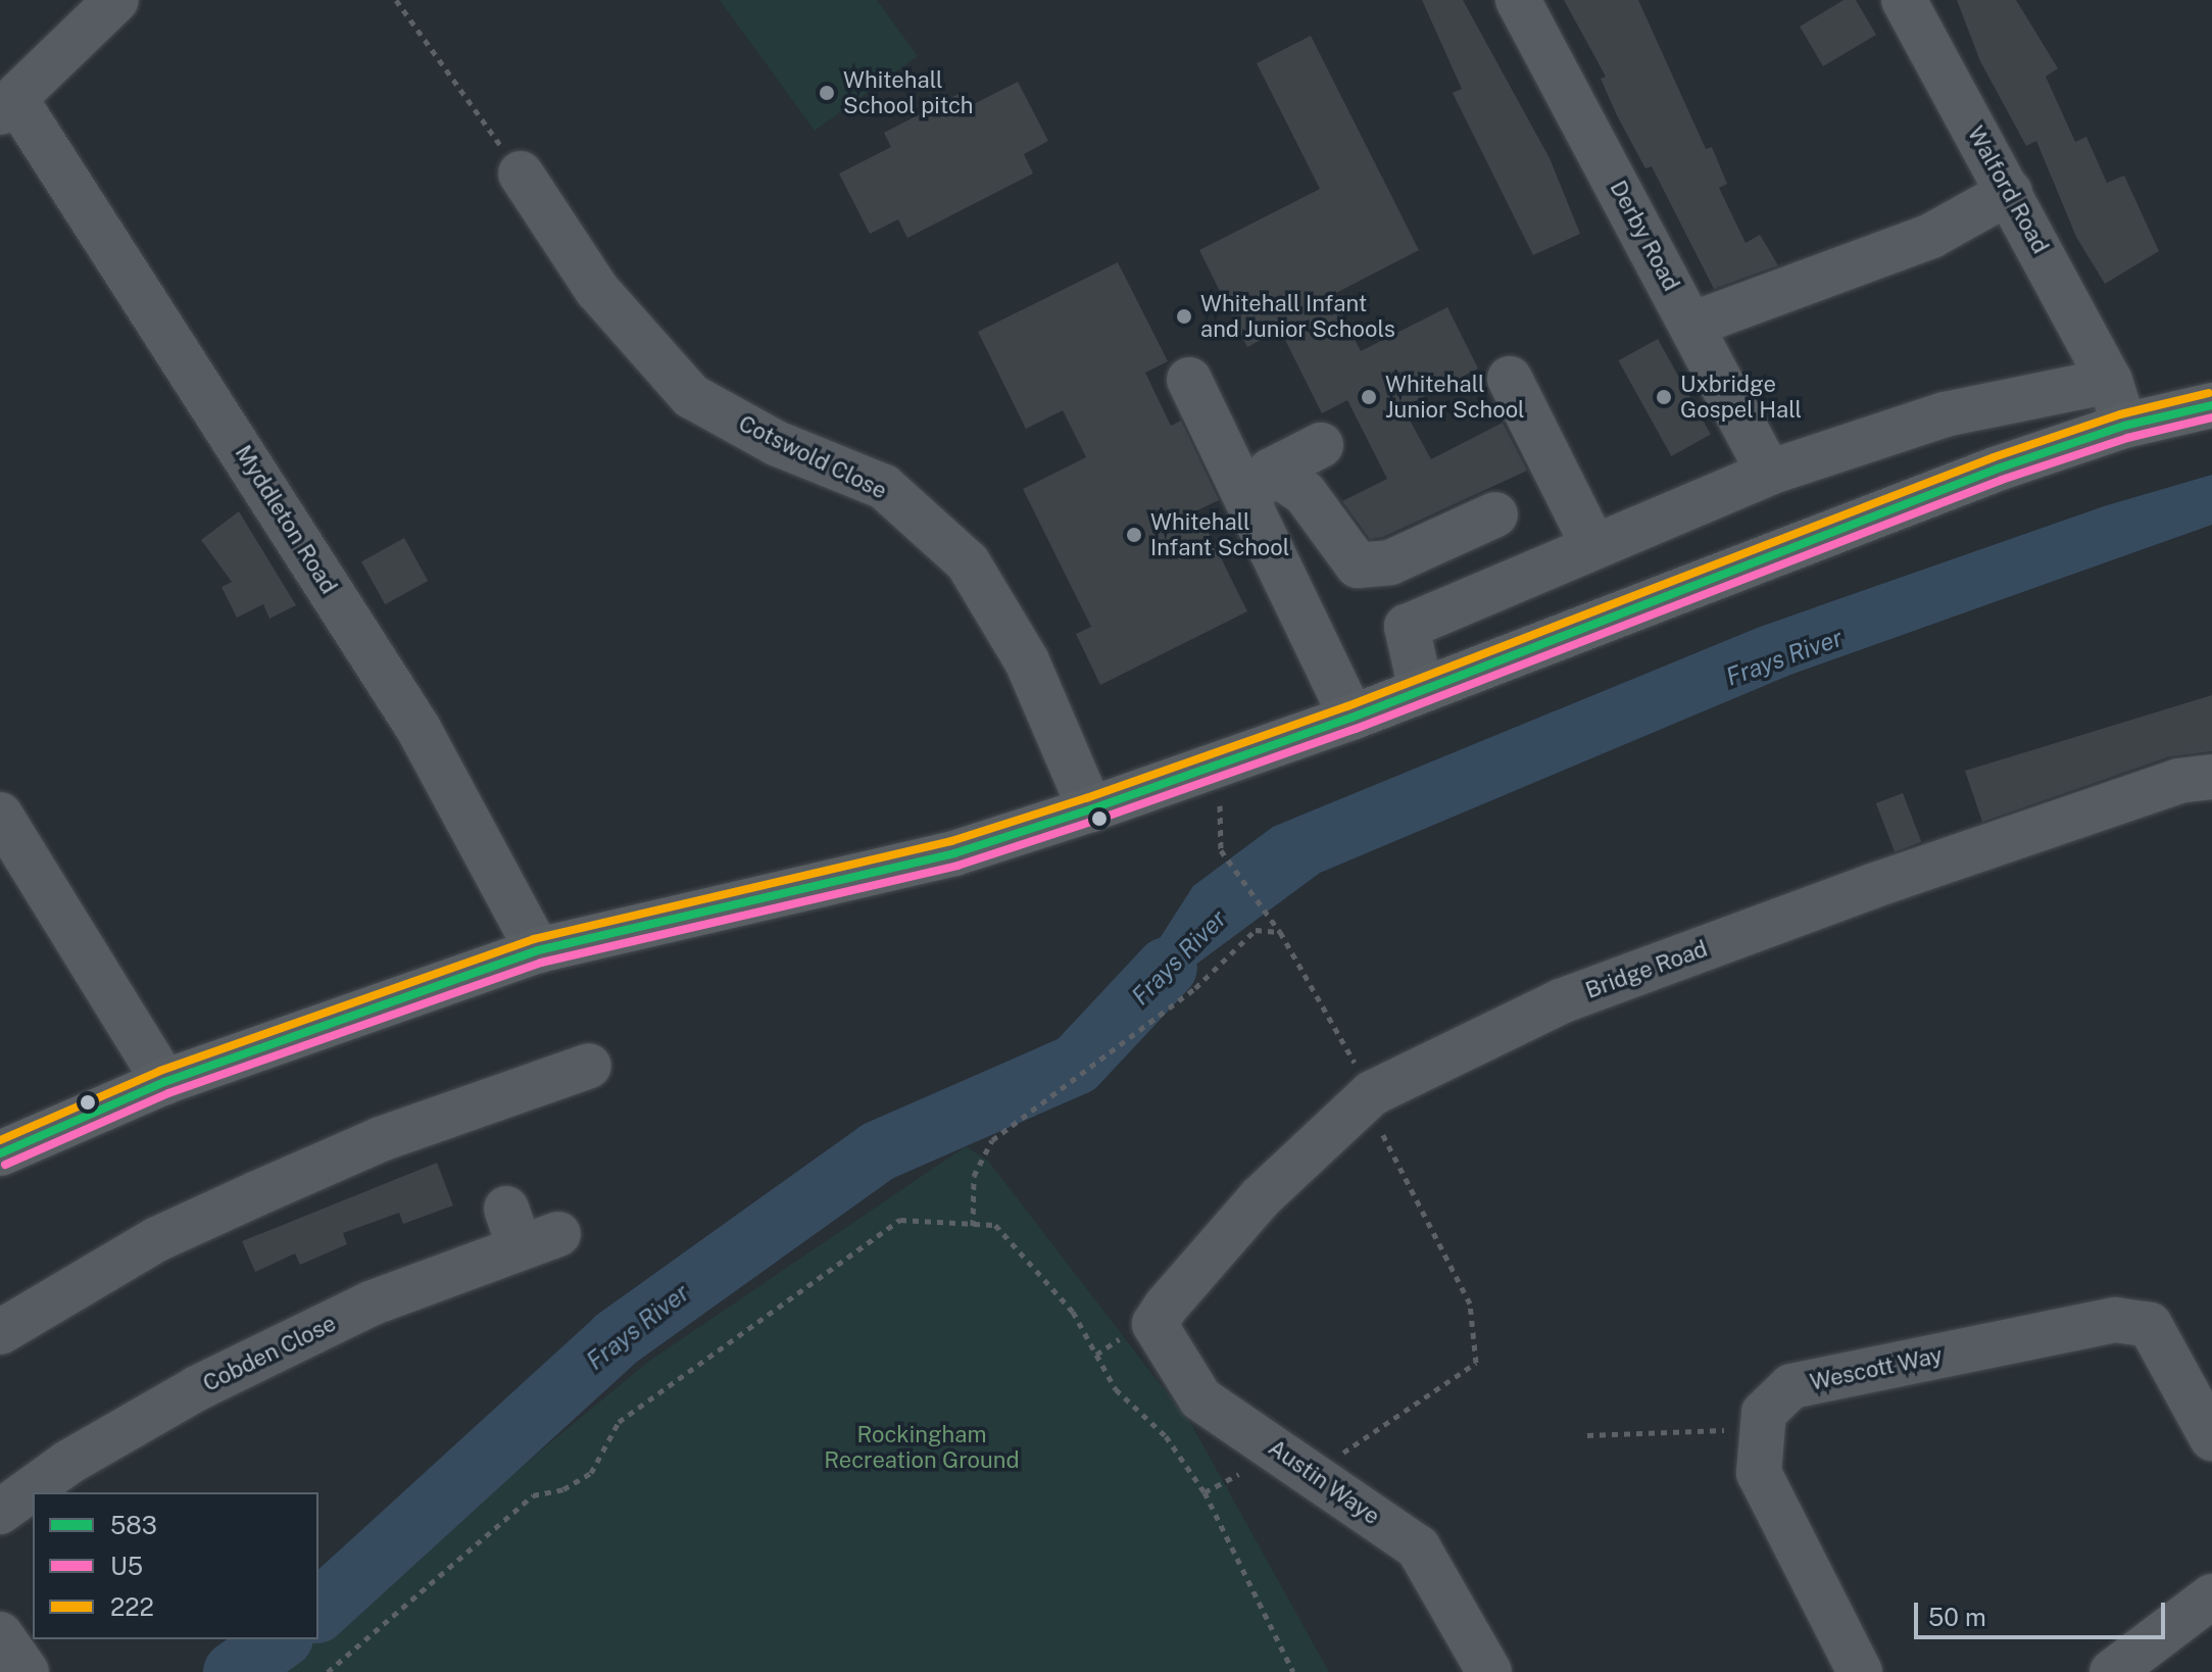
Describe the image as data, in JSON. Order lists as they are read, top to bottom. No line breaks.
{"streets":{"street":["Walford Road","Derby Road","Cotswold Close","Myddleton Road","Bridge Road","Cobden Close","Wescott Way","Austin Waye"]},"crossings":[["Bridge Road","Austin Waye"]],"water":["Frays River"],"parks":["Rockingham Recreation Ground"],"places":["Whitehall School pitch","Whitehall Infant and Junior Schools","Whitehall Junior School","Uxbridge Gospel Hall","Whitehall Infant School"],"lines":["transit line 222","transit line 583","transit line U5"],"legend":["583","U5","222"],"scale_bar":"50 m"}
